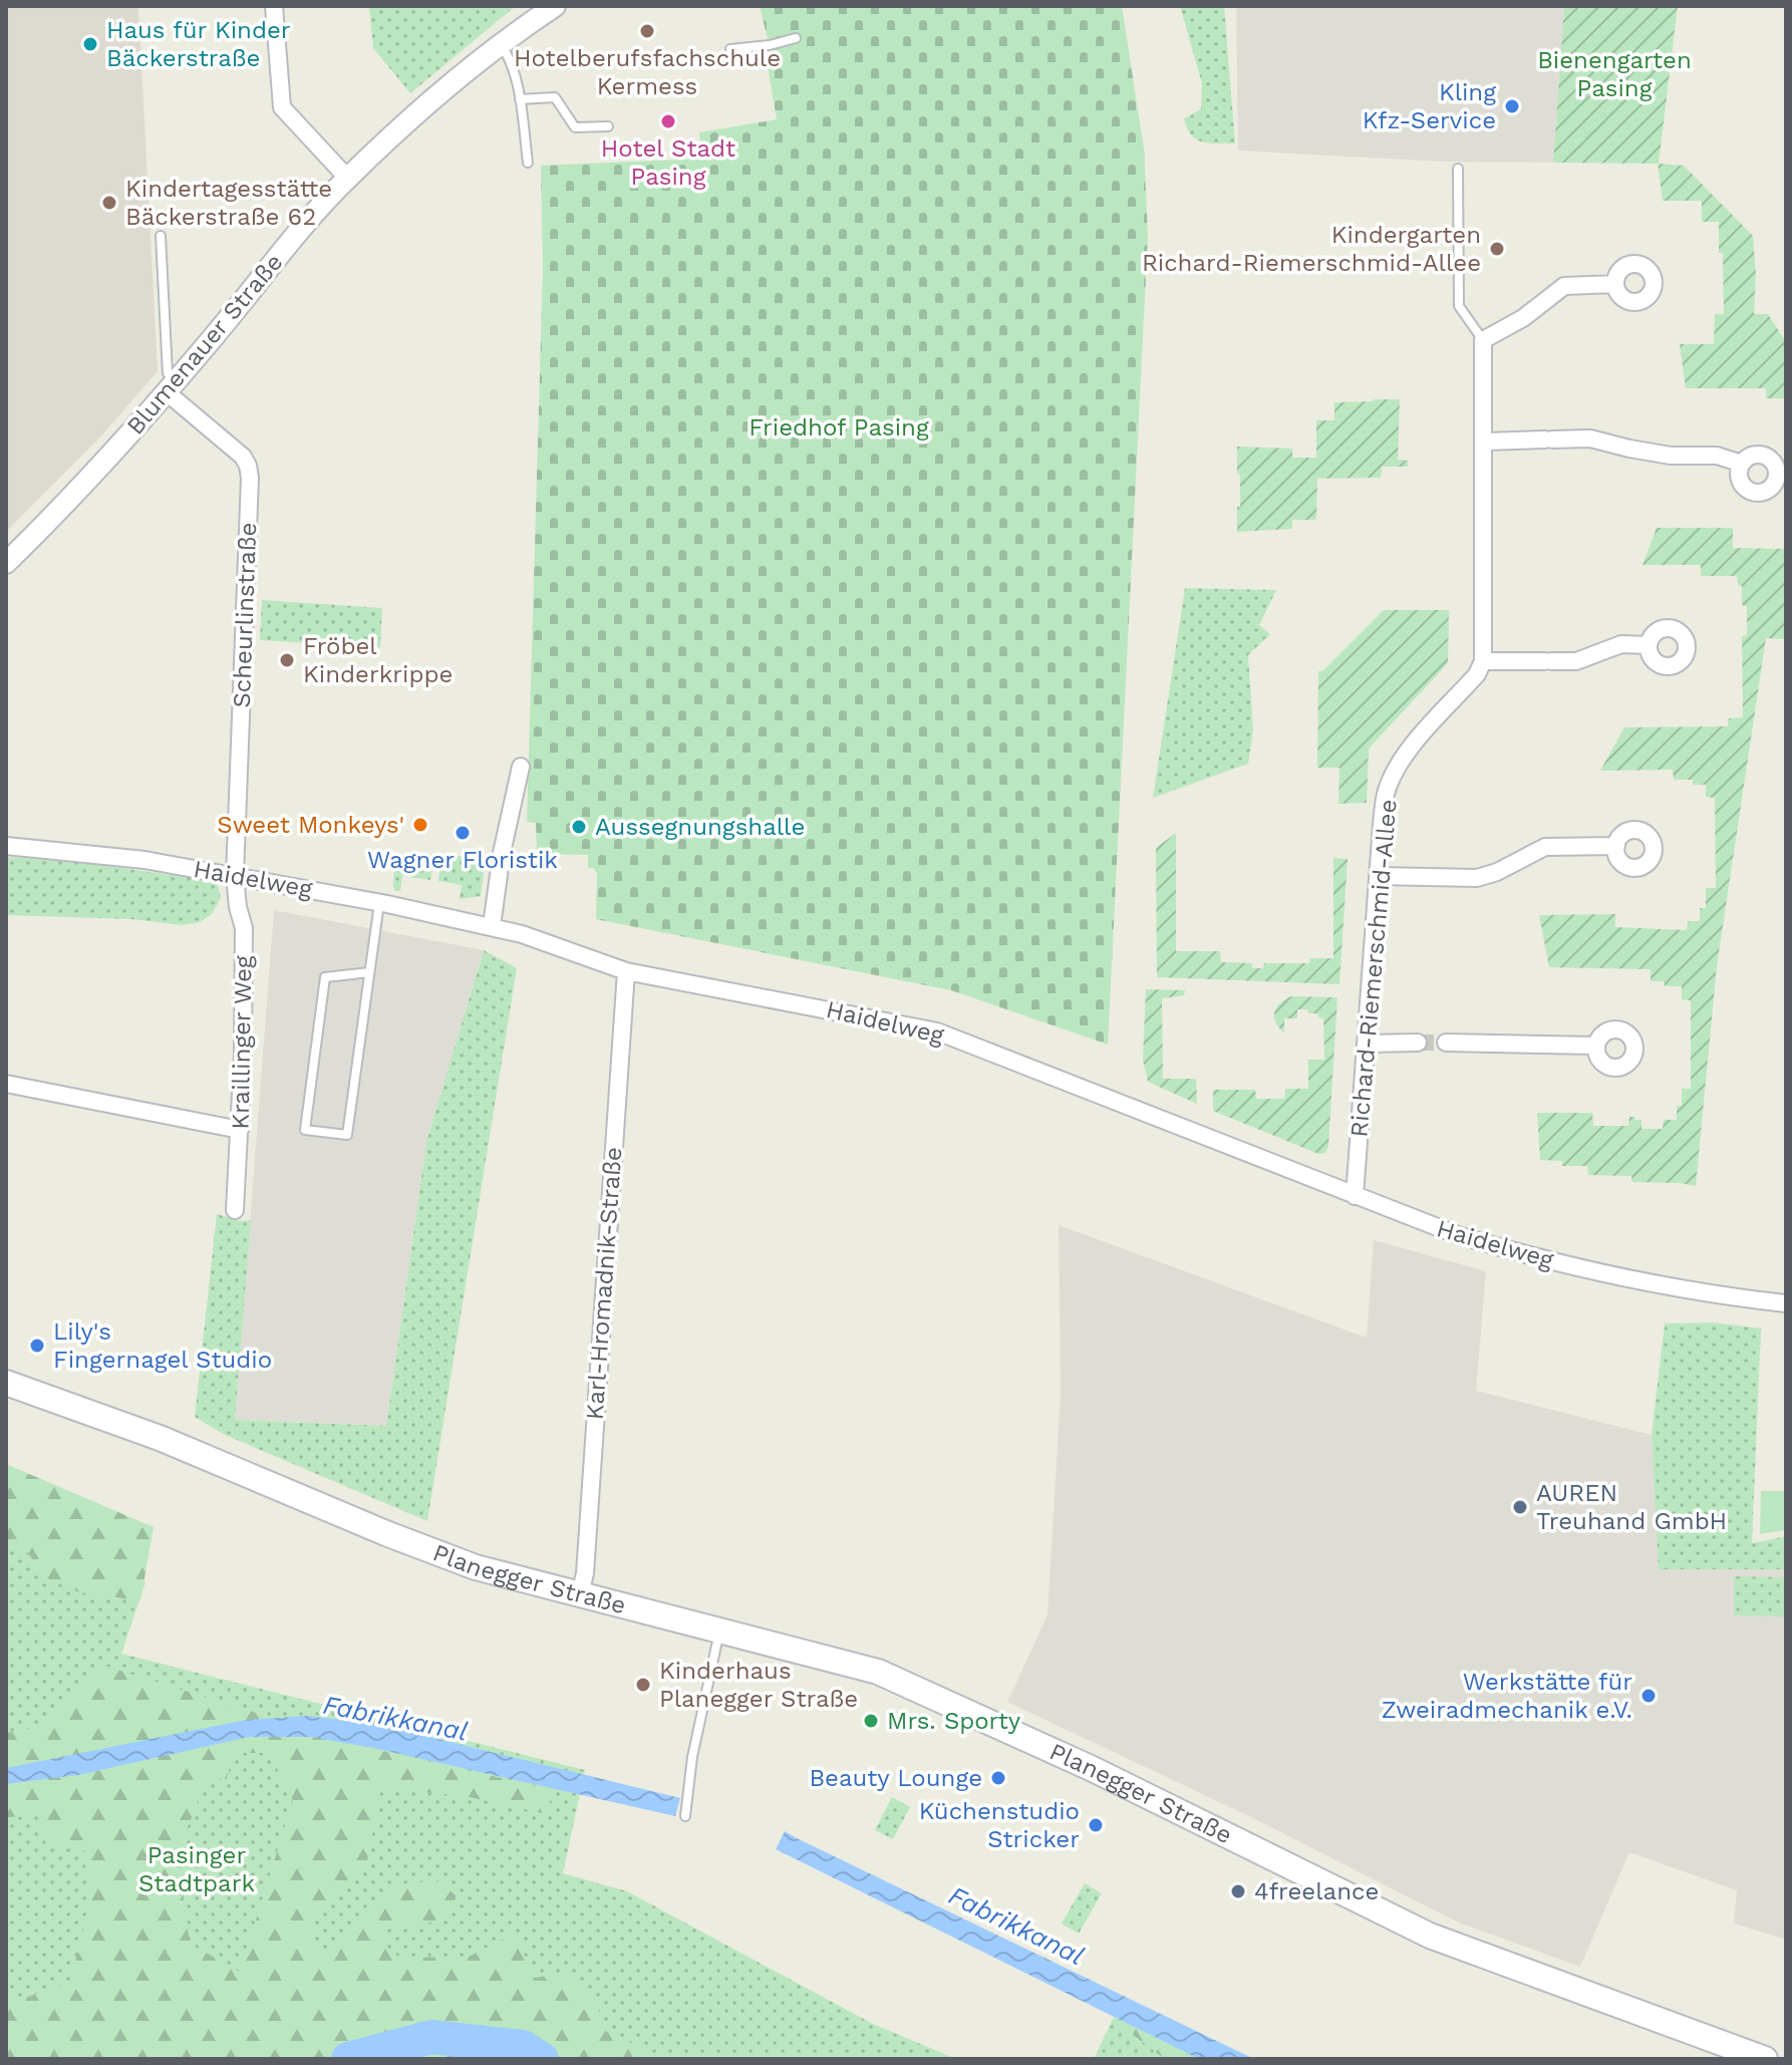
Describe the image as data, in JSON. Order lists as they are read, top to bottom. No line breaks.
{"streets":{"main road":["Planegger Straße"],"street":["Blumenauer Straße","Scheurlinstraße","Haidelweg","Richard-Riemerschmid-Allee","Kraillinger Weg","Karl-Hromadnik-Straße"]},"crossings":[["Blumenauer Straße","Scheurlinstraße"],["Scheurlinstraße","Haidelweg"],["Scheurlinstraße","Kraillinger Weg"],["Haidelweg","Richard-Riemerschmid-Allee"],["Haidelweg","Kraillinger Weg"],["Haidelweg","Karl-Hromadnik-Straße"],["Karl-Hromadnik-Straße","Planegger Straße"]],"water":["Fabrikkanal"],"parks":["Bienengarten Pasing","Friedhof Pasing","Pasinger Stadtpark"],"places":["Hotelberufsfachschule Kermess","Haus für Kinder Bäckerstraße","Kling Kfz-Service","Hotel Stadt Pasing","Kindertagesstätte Bäckerstraße 62","Kindergarten Richard-Riemerschmid-Allee","Fröbel Kinderkrippe","Sweet Monkeys'","Aussegnungshalle","Wagner Floristik","Lily's Fingernagel Studio","AUREN Treuhand GmbH","Kinderhaus Planegger Straße","Werkstätte für Zweiradmechanik e.V.","Mrs. Sporty","Beauty Lounge","Küchenstudio Stricker","4freelance"]}
